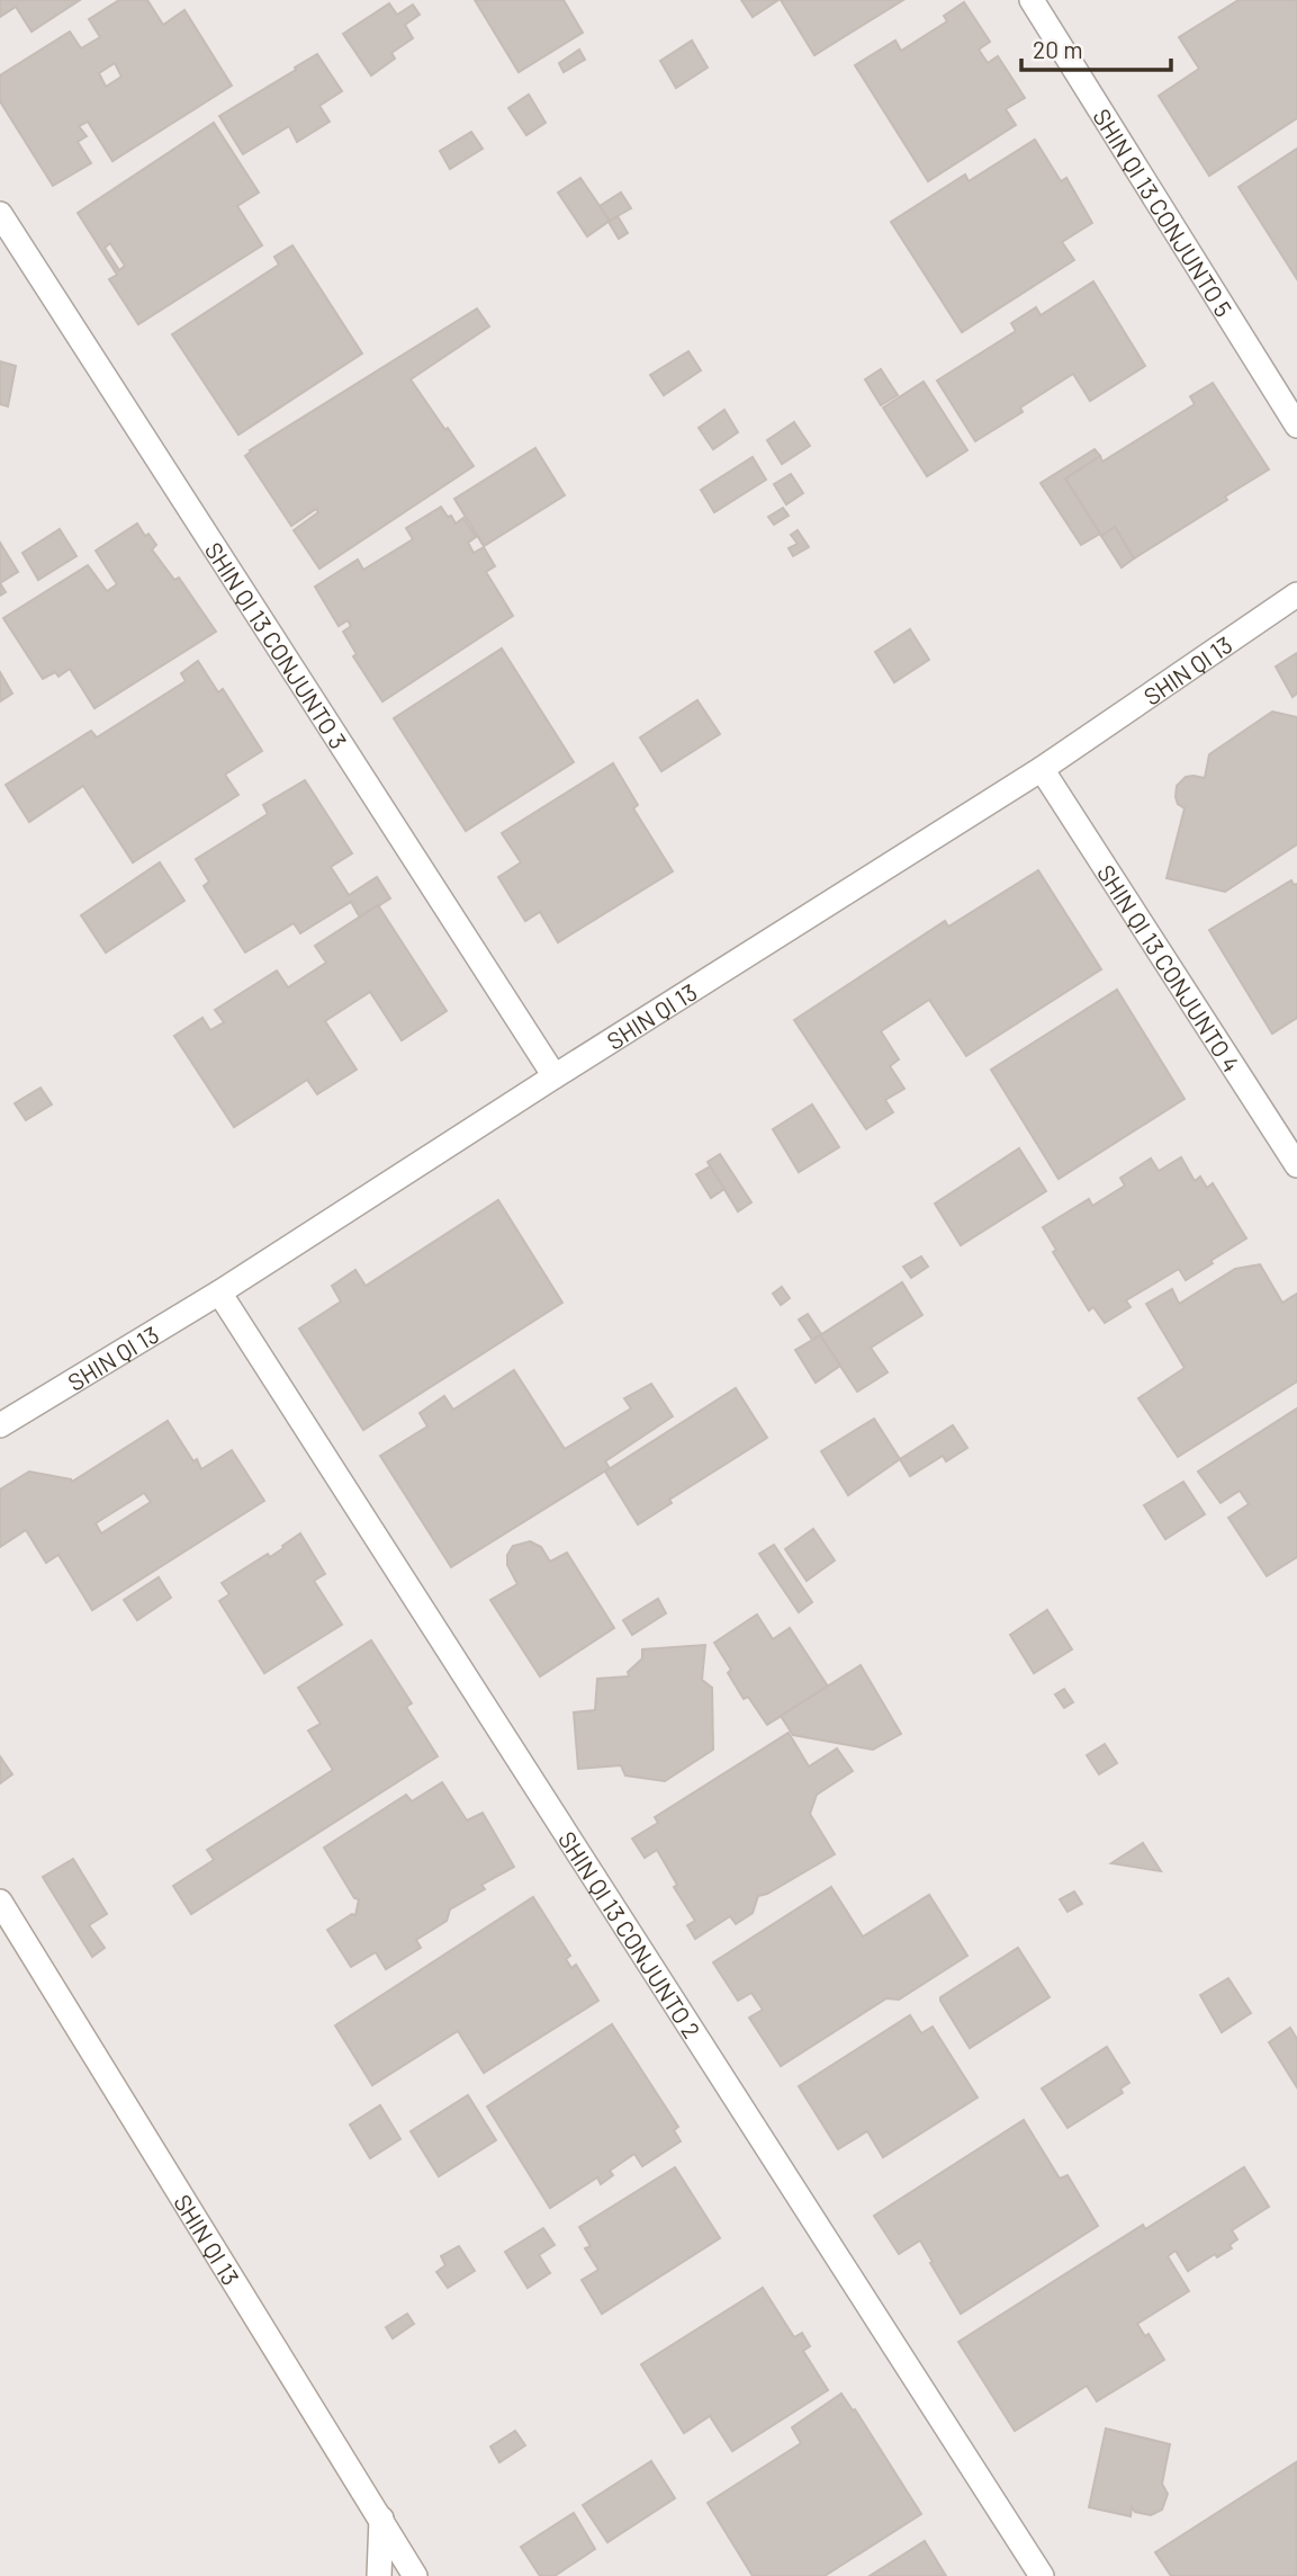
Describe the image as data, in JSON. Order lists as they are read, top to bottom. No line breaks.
{"streets":{"street":["SHIN QI 13 CONJUNTO 5","SHIN QI 13 CONJUNTO 3","SHIN QI 13","SHIN QI 13 CONJUNTO 4","SHIN QI 13 CONJUNTO 2"]},"crossings":[["SHIN QI 13 CONJUNTO 3","SHIN QI 13"],["SHIN QI 13","SHIN QI 13 CONJUNTO 4"],["SHIN QI 13","SHIN QI 13 CONJUNTO 2"]],"scale_bar":"20 m"}
